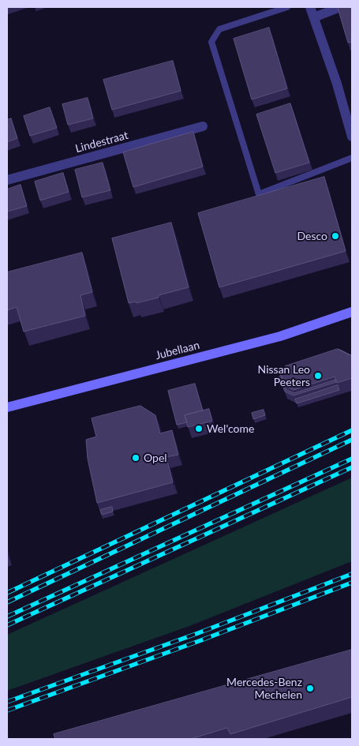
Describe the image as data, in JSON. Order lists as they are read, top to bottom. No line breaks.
{"streets":{"main road":["Jubellaan"],"street":["Lindestraat"]},"places":["Desco","Nissan Leo Peeters","Wel'come","Opel","Mercedes-Benz Mechelen"]}
